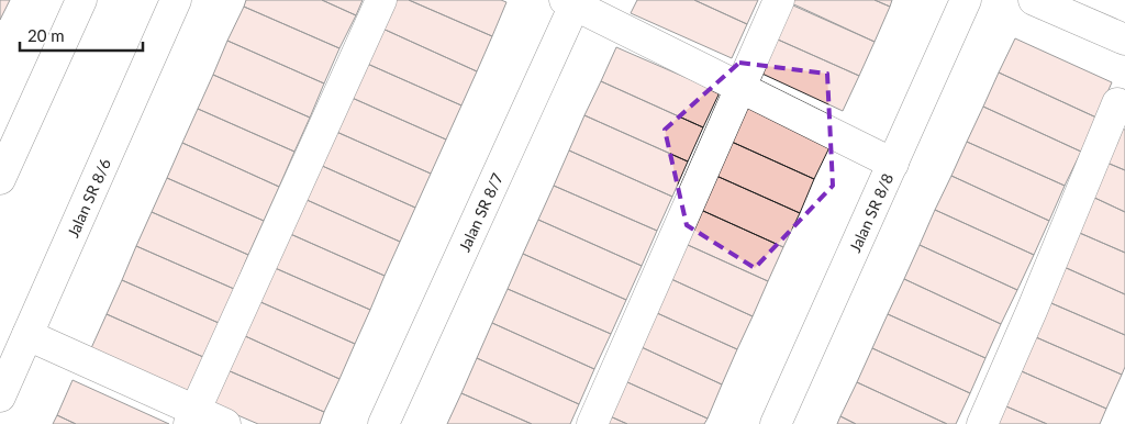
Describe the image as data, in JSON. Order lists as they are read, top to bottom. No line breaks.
{"streets":{"street":["Jalan SR 8/6","Jalan SR 8/7","Jalan SR 8/8"]},"scale_bar":"20 m"}
